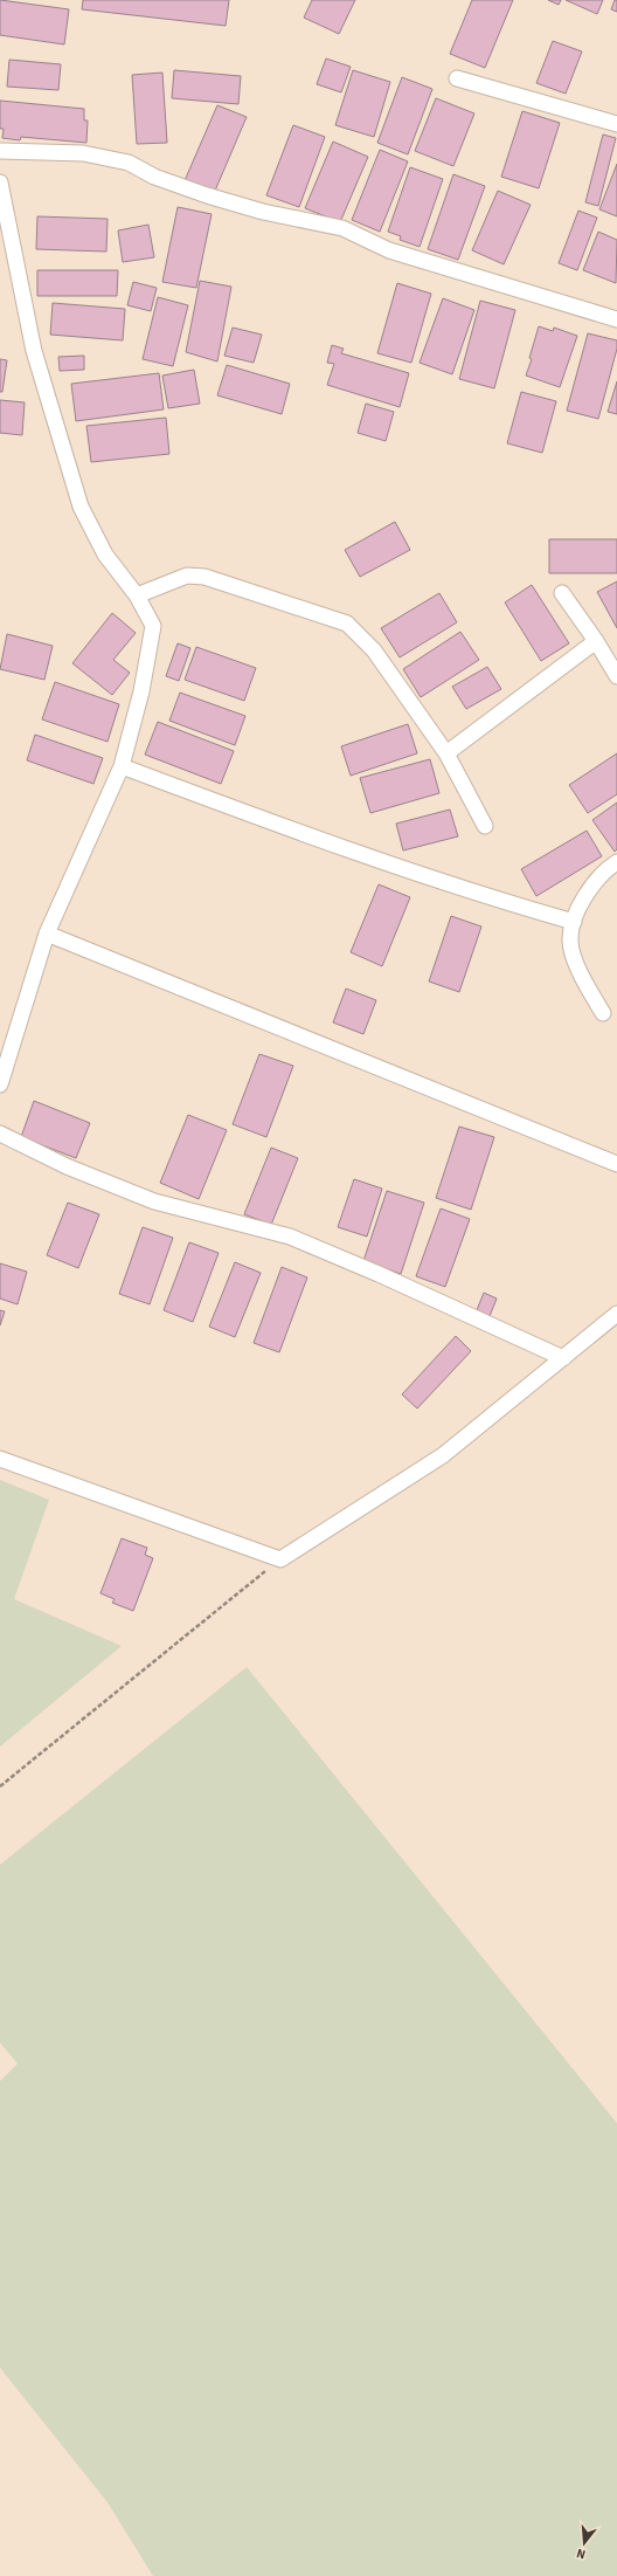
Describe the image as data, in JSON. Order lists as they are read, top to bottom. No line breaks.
{"north":"bottom"}
